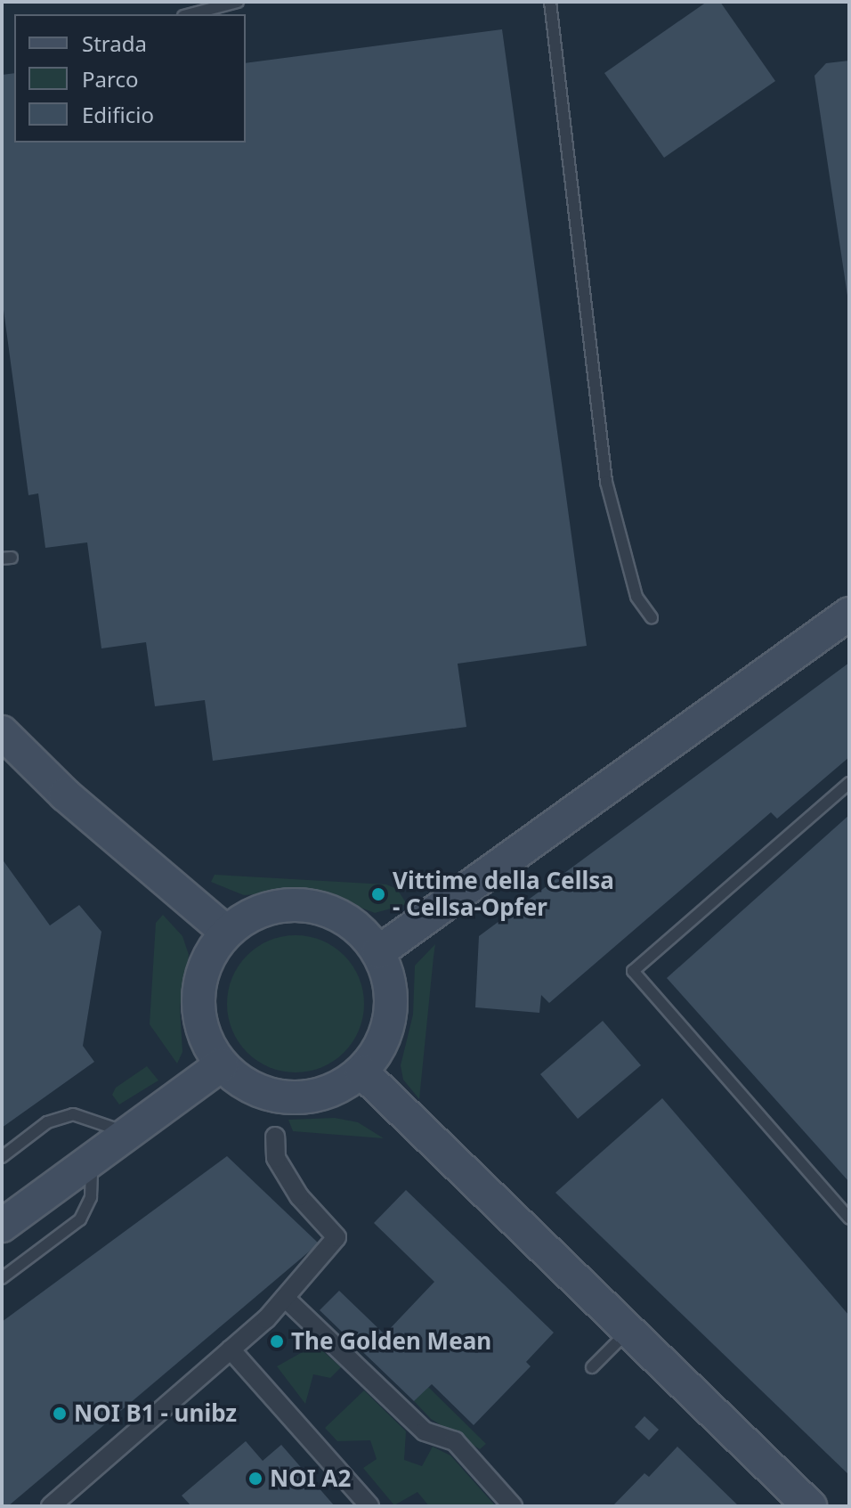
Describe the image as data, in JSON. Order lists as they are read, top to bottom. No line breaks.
{"places":["Vittime della Cellsa - Cellsa-Opfer","The Golden Mean","NOI B1 - unibz","NOI A2"],"legend":["Strada","Parco","Edificio"]}
